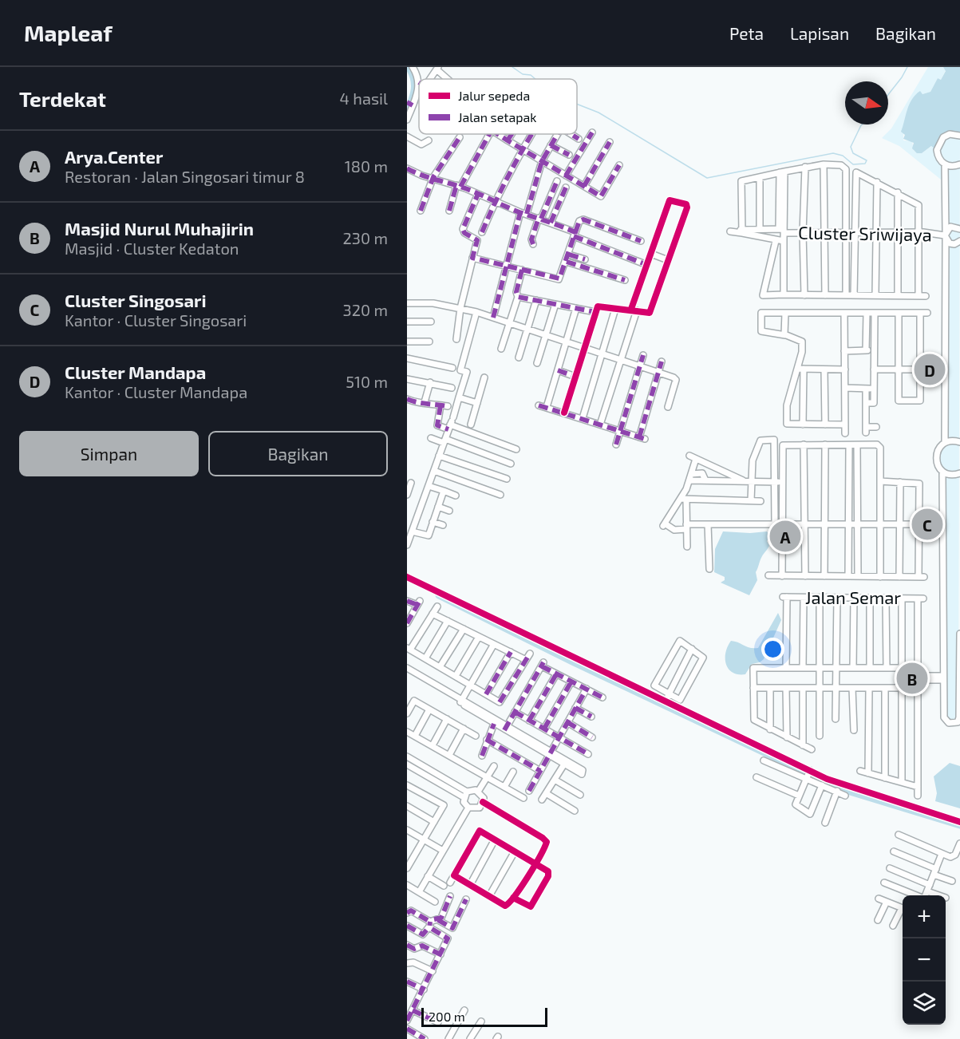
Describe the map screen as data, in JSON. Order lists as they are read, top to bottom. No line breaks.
{"streets":{"street":["Cluster Sriwijaya","Jalan Semar"]},"legend":["Jalur sepeda","Jalan setapak"],"scale_bar":"200 m","north":"right","page":{"header":"Mapleaf","nav":["Peta","Lapisan","Bagikan"],"heading":["Terdekat","4 hasil"],"list":[{"mark":"A","name":"Arya.Center","note":"Restoran · Jalan Singosari timur 8","value":"180 m"},{"mark":"B","name":"Masjid Nurul Muhajirin","note":"Masjid · Cluster Kedaton","value":"230 m"},{"mark":"C","name":"Cluster Singosari","note":"Kantor · Cluster Singosari","value":"320 m"},{"mark":"D","name":"Cluster Mandapa","note":"Kantor · Cluster Mandapa","value":"510 m"}],"pins":["D","C","A","B"],"buttons":["Simpan","Bagikan"],"map_buttons":["+","−"],"scale":"200 m"}}
